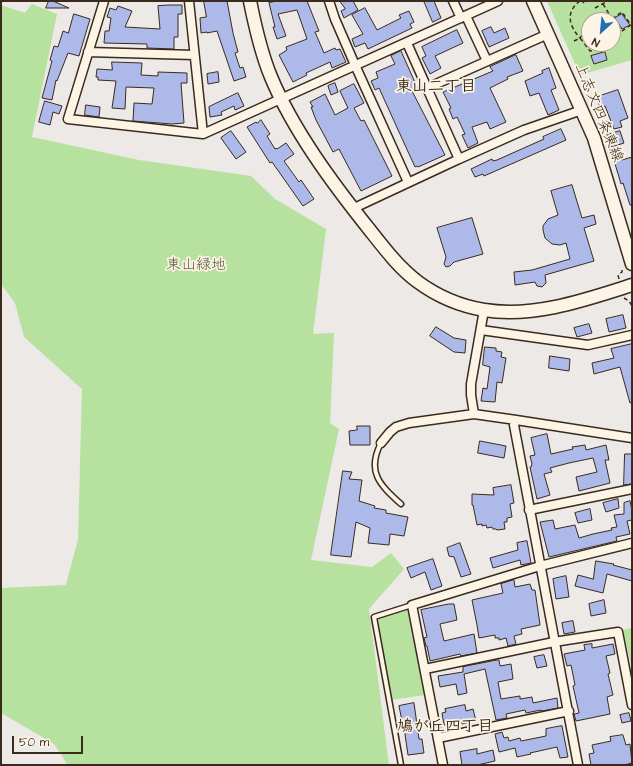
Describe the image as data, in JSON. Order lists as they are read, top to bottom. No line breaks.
{"streets":{"street":["上志文四条東線"]},"districts":["東山二丁目","鳩が丘四丁目"],"parks":["東山緑地"],"scale_bar":"50 m","north":"bottom left"}
